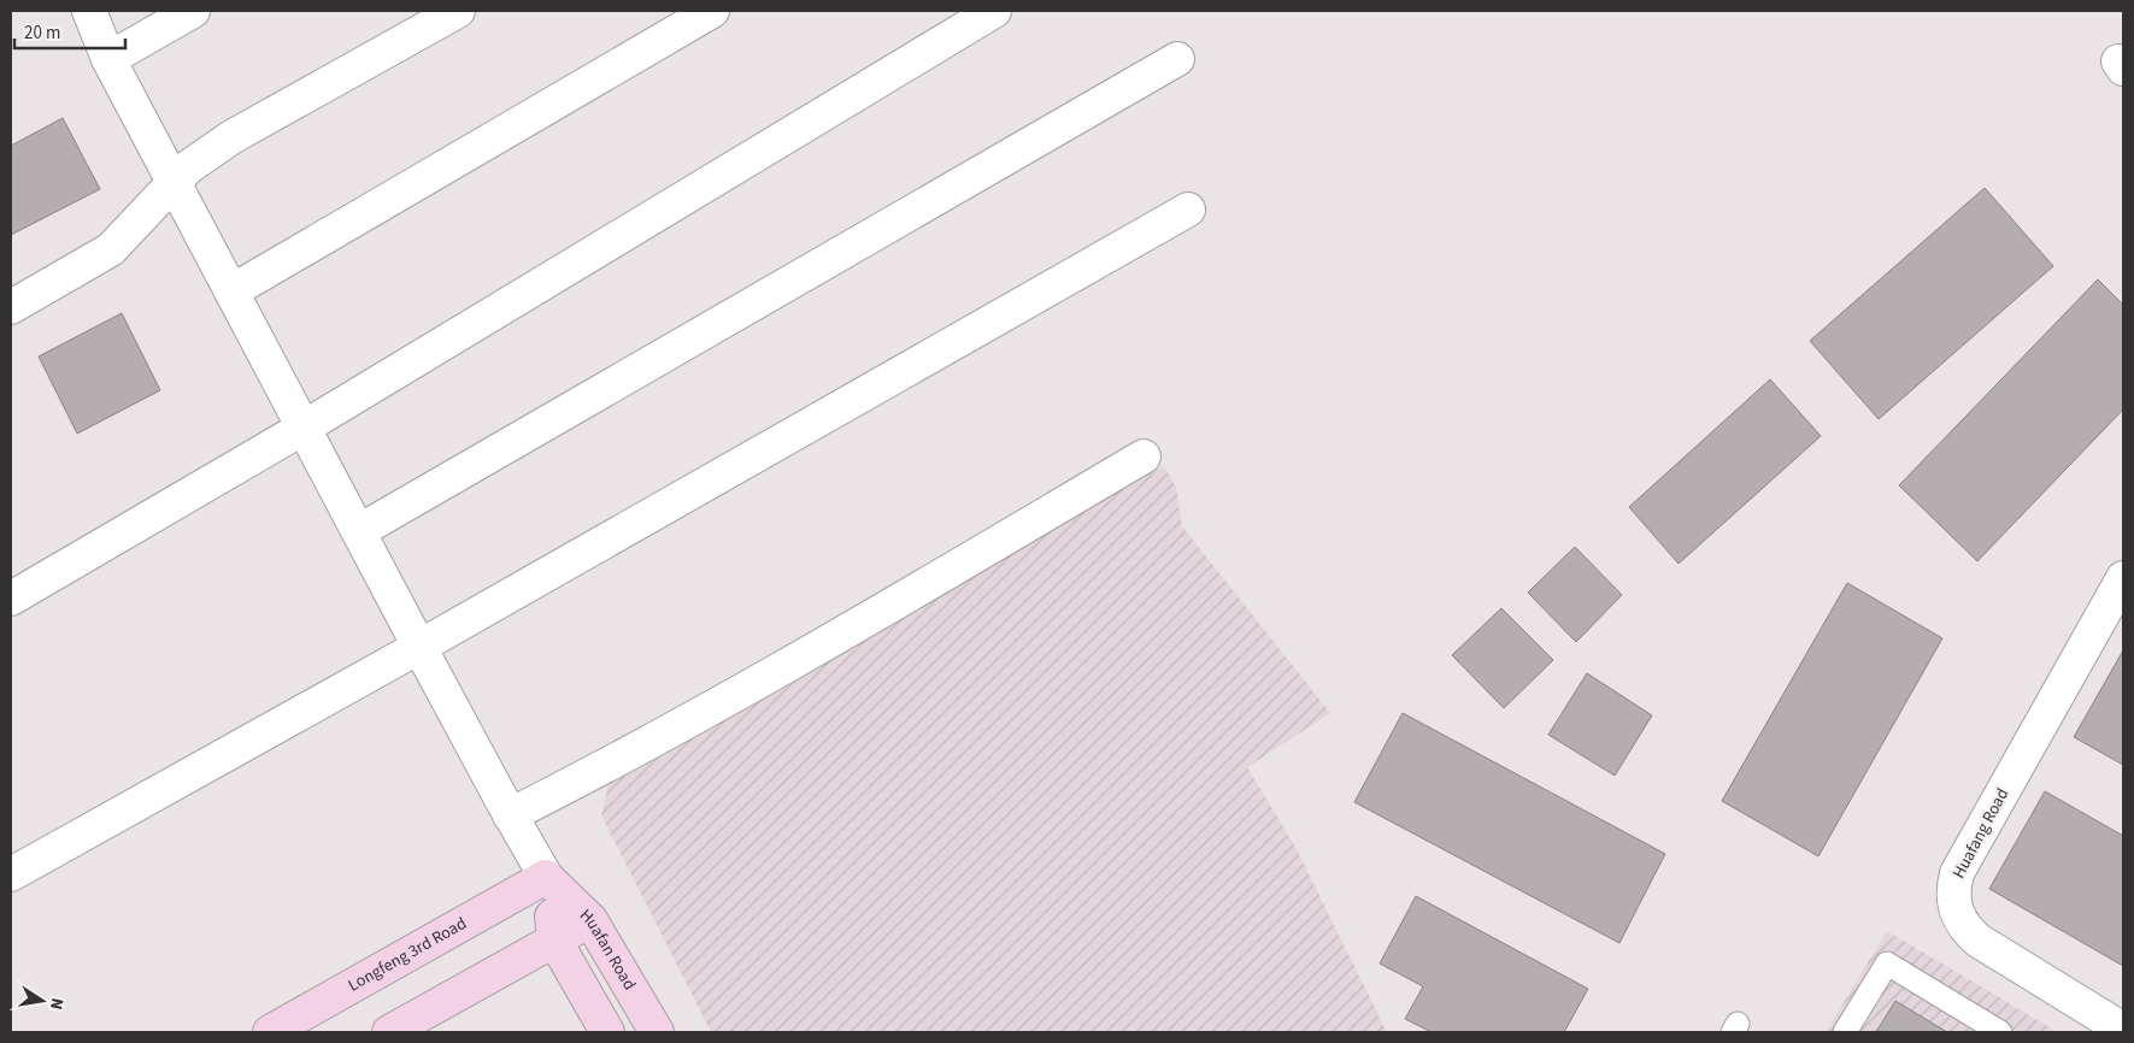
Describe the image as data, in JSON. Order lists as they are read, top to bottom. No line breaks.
{"streets":{"main road":["Huafan Road","Longfeng 3rd Road"],"street":["Huafang Road"]},"crossings":[["Huafan Road","Longfeng 3rd Road"]],"scale_bar":"20 m","north":"right"}
